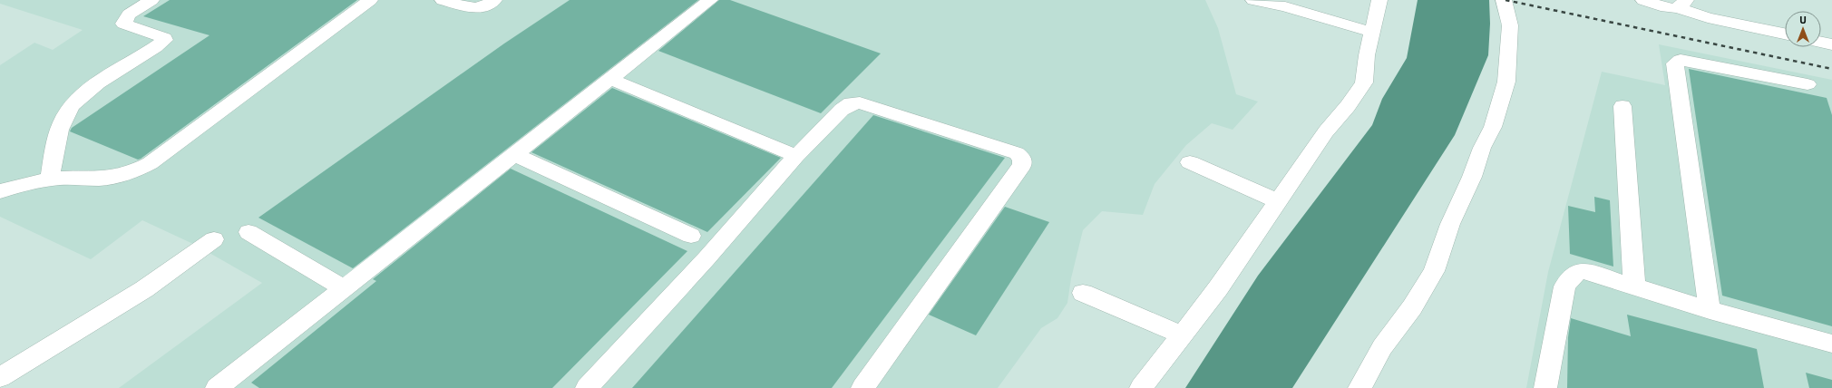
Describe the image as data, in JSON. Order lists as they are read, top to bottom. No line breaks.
{"north":"top"}
